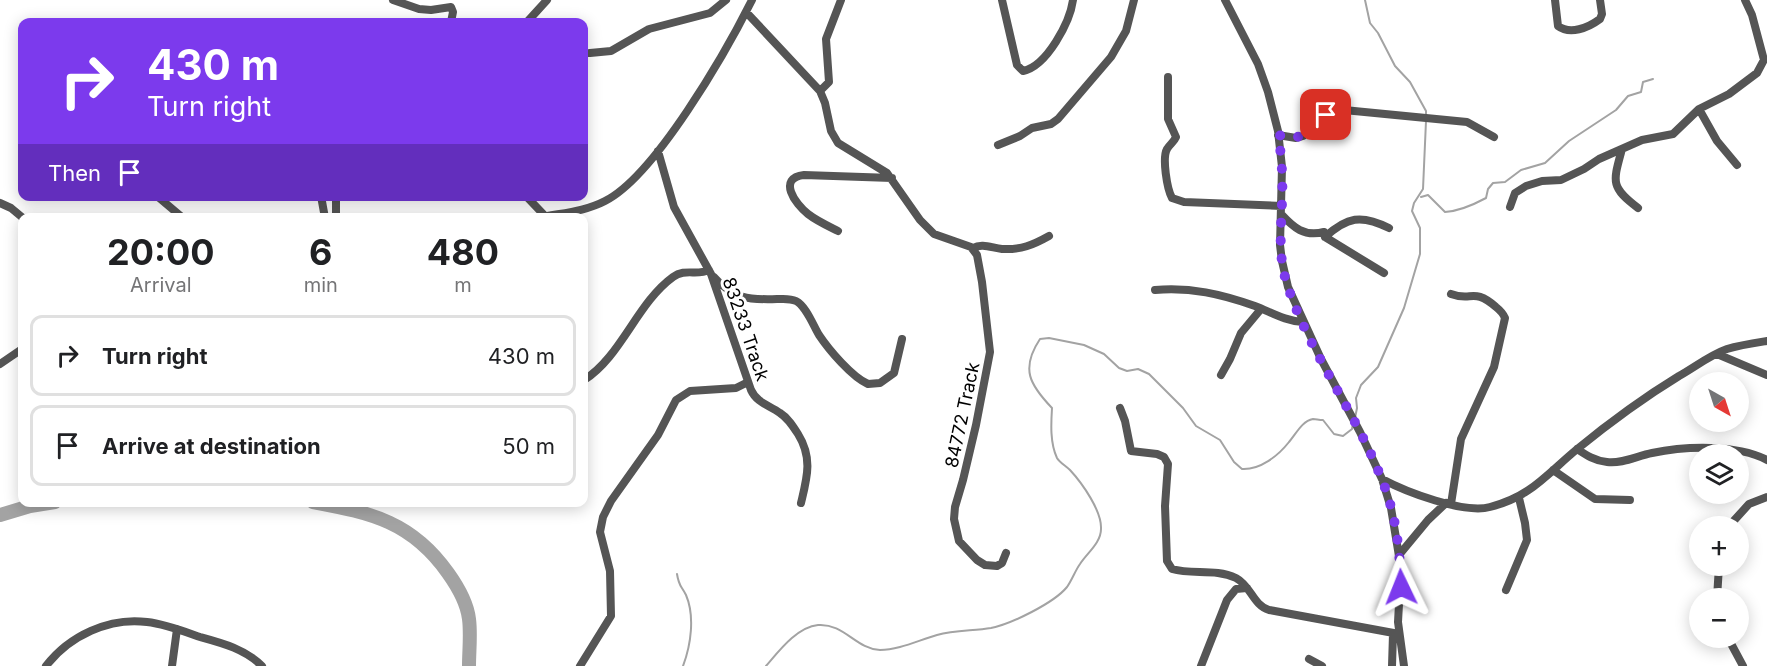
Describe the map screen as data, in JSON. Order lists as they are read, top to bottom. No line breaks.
{"streets":{"street":["83233 Track","84772 Track"]},"north":"bottom right","page":{"turn":["430 m","Turn right"],"then":"Then","eta":["20:00","Arrival","6","min","480","m"],"list":[{"name":"Turn right","value":"430 m"},{"name":"Arrive at destination","value":"50 m"}],"map_buttons":["+","−"]}}
